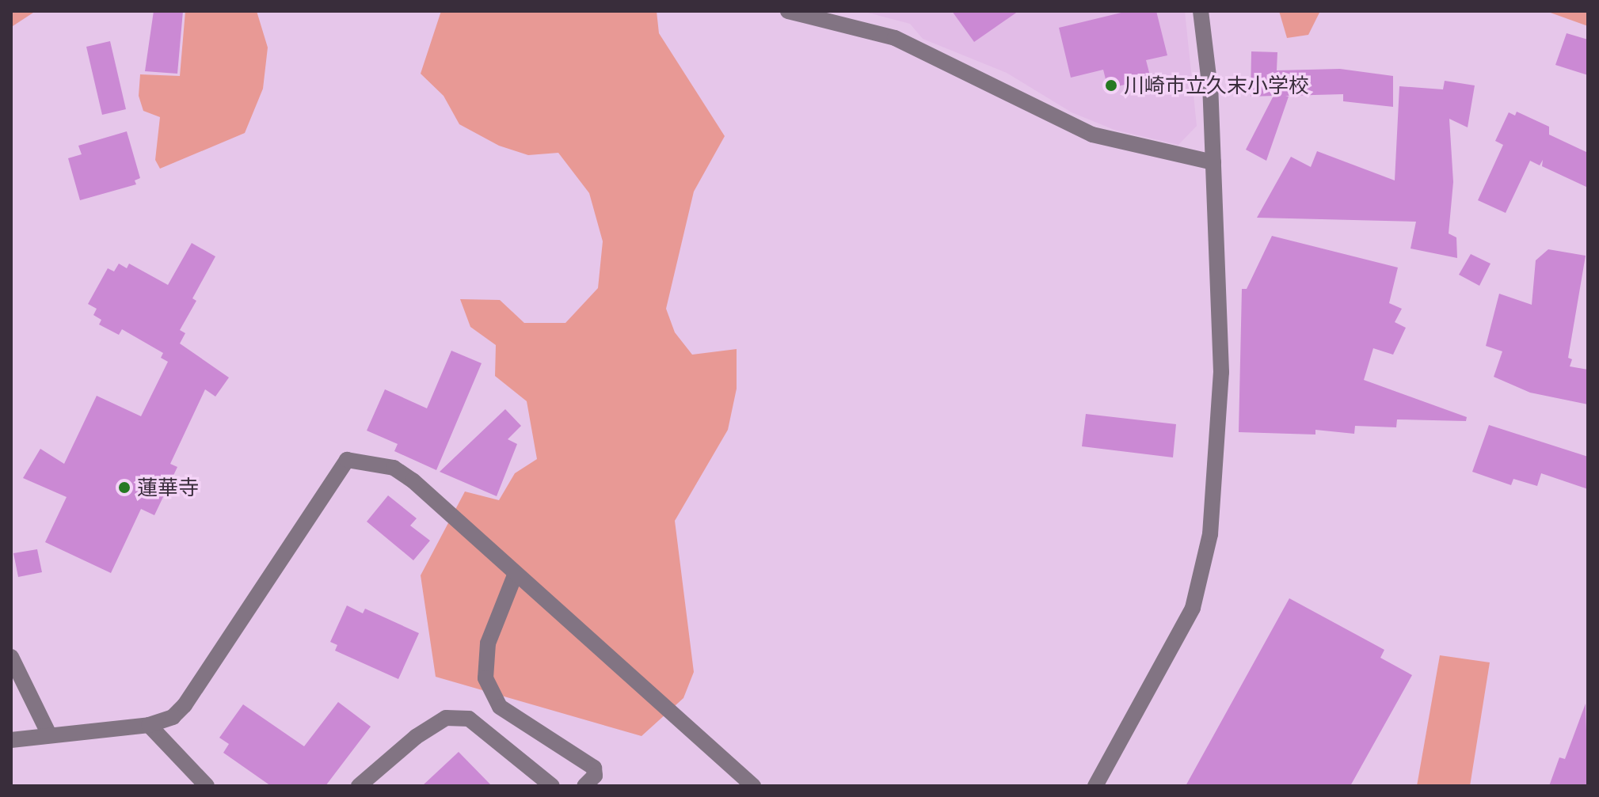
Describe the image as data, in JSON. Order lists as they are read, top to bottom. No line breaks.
{"places":["川崎市立久末小学校","蓮華寺"]}
